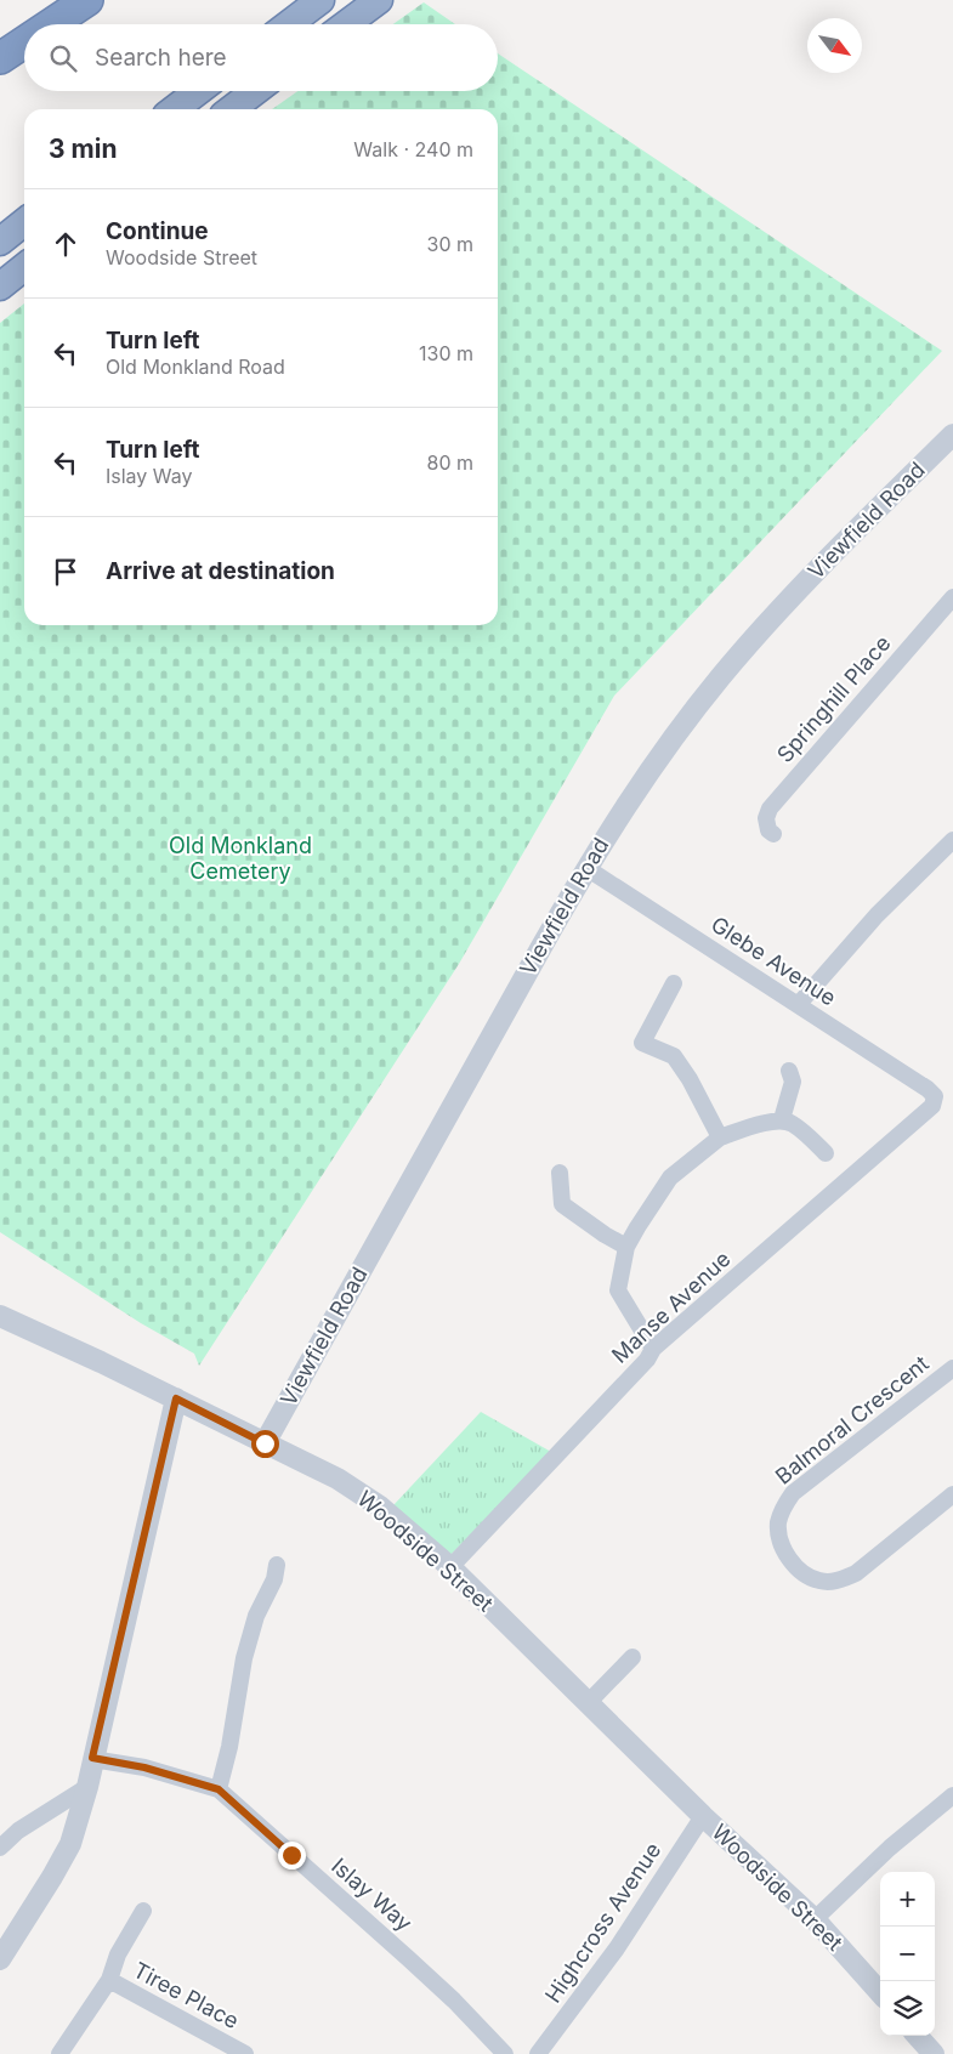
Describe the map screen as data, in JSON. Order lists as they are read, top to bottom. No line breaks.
{"streets":{"street":["Viewfield Road","Springhill Place","Glebe Avenue","Manse Avenue","Balmoral Crescent","Woodside Street","Islay Way","Highcross Avenue","Tiree Place"]},"crossings":[["Viewfield Road","Glebe Avenue"],["Viewfield Road","Woodside Street"],["Glebe Avenue","Manse Avenue"],["Manse Avenue","Woodside Street"],["Woodside Street","Highcross Avenue"]],"parks":["Old Monkland Cemetery"],"north":"bottom right","page":{"search":"Search here","heading":["3 min","Walk · 240 m"],"list":[["Continue","Woodside Street","30 m"],["Turn left","Old Monkland Road","130 m"],["Turn left","Islay Way","80 m"],"Arrive at destination"],"map_buttons":["+","−"]}}
